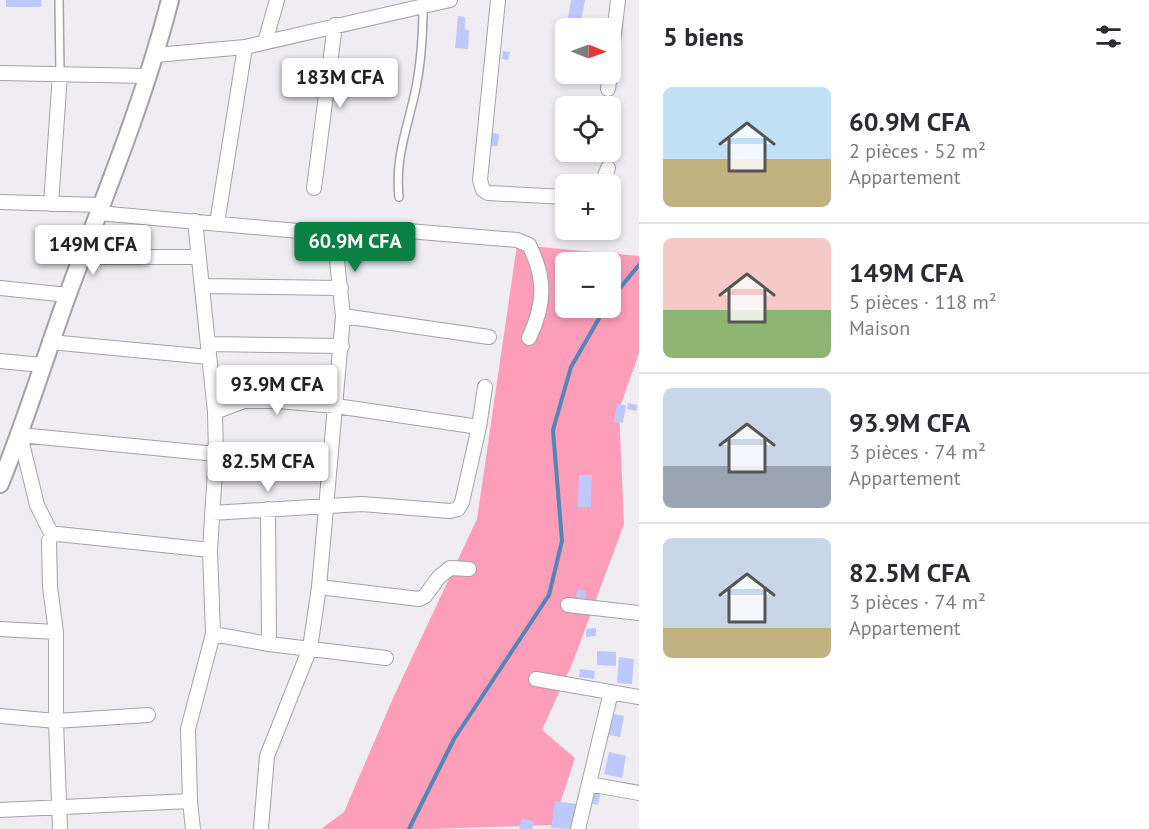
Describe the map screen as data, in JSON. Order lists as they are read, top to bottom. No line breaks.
{"north":"right","page":{"heading":"5 biens","map_buttons":["+","−"],"price":["183M CFA","60.9M CFA","149M CFA","93.9M CFA","82.5M CFA"],"list":[{"name":"60.9M CFA","note":"2 pièces · 52 m² · Appartement"},{"name":"149M CFA","note":"5 pièces · 118 m² · Maison"},{"name":"93.9M CFA","note":"3 pièces · 74 m² · Appartement"},{"name":"82.5M CFA","note":"3 pièces · 74 m² · Appartement"}]}}
